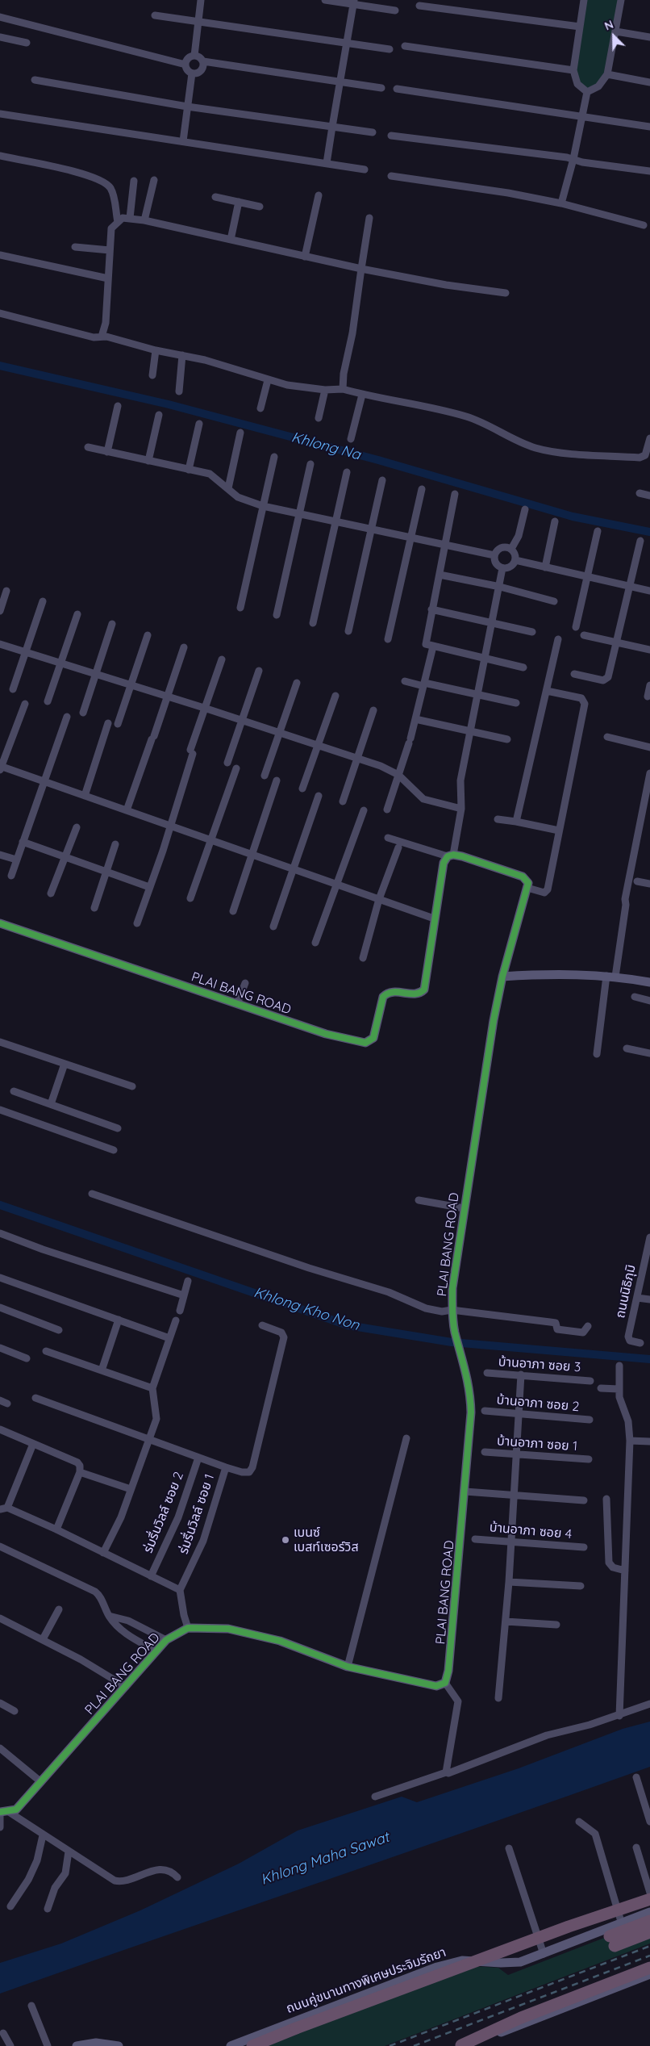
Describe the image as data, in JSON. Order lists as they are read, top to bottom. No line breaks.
{"streets":{"street":["PLAI BANG ROAD","ถนนนิธิภุมิ","บ้านอาภา ซอย 3","บ้านอาภา ซอย 2","บ้านอาภา ซอย 1","ร่มรื่นวิลล์ ซอย 2","ร่มรื่นวิลล์ ซอย 1","บ้านอาภา ซอย 4","ถนนคู่ขนานทางพิเศษประจิมรัถยา"]},"water":["Khlong Na","Khlong Kho Non","Khlong Maha Sawat"],"places":["เบนซ์ เบสท์เซอร์วิส"],"north":"top left"}
